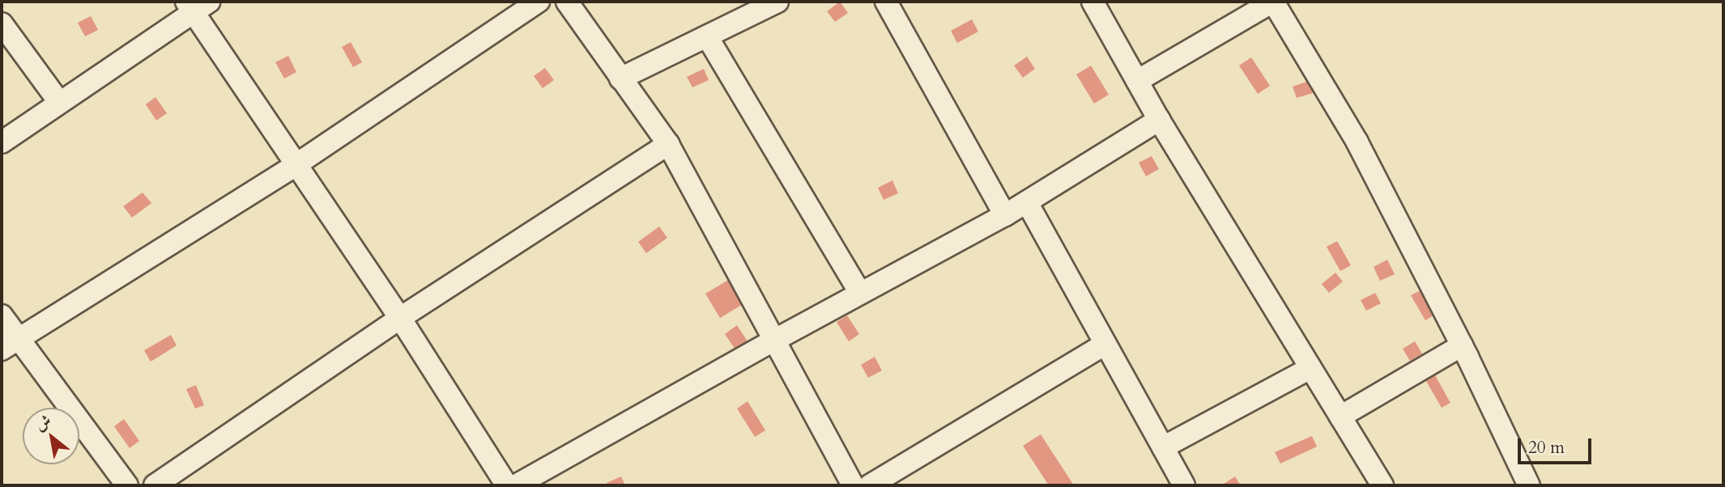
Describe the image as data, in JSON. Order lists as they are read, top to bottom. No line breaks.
{"scale_bar":"20 m","north":"top left"}
